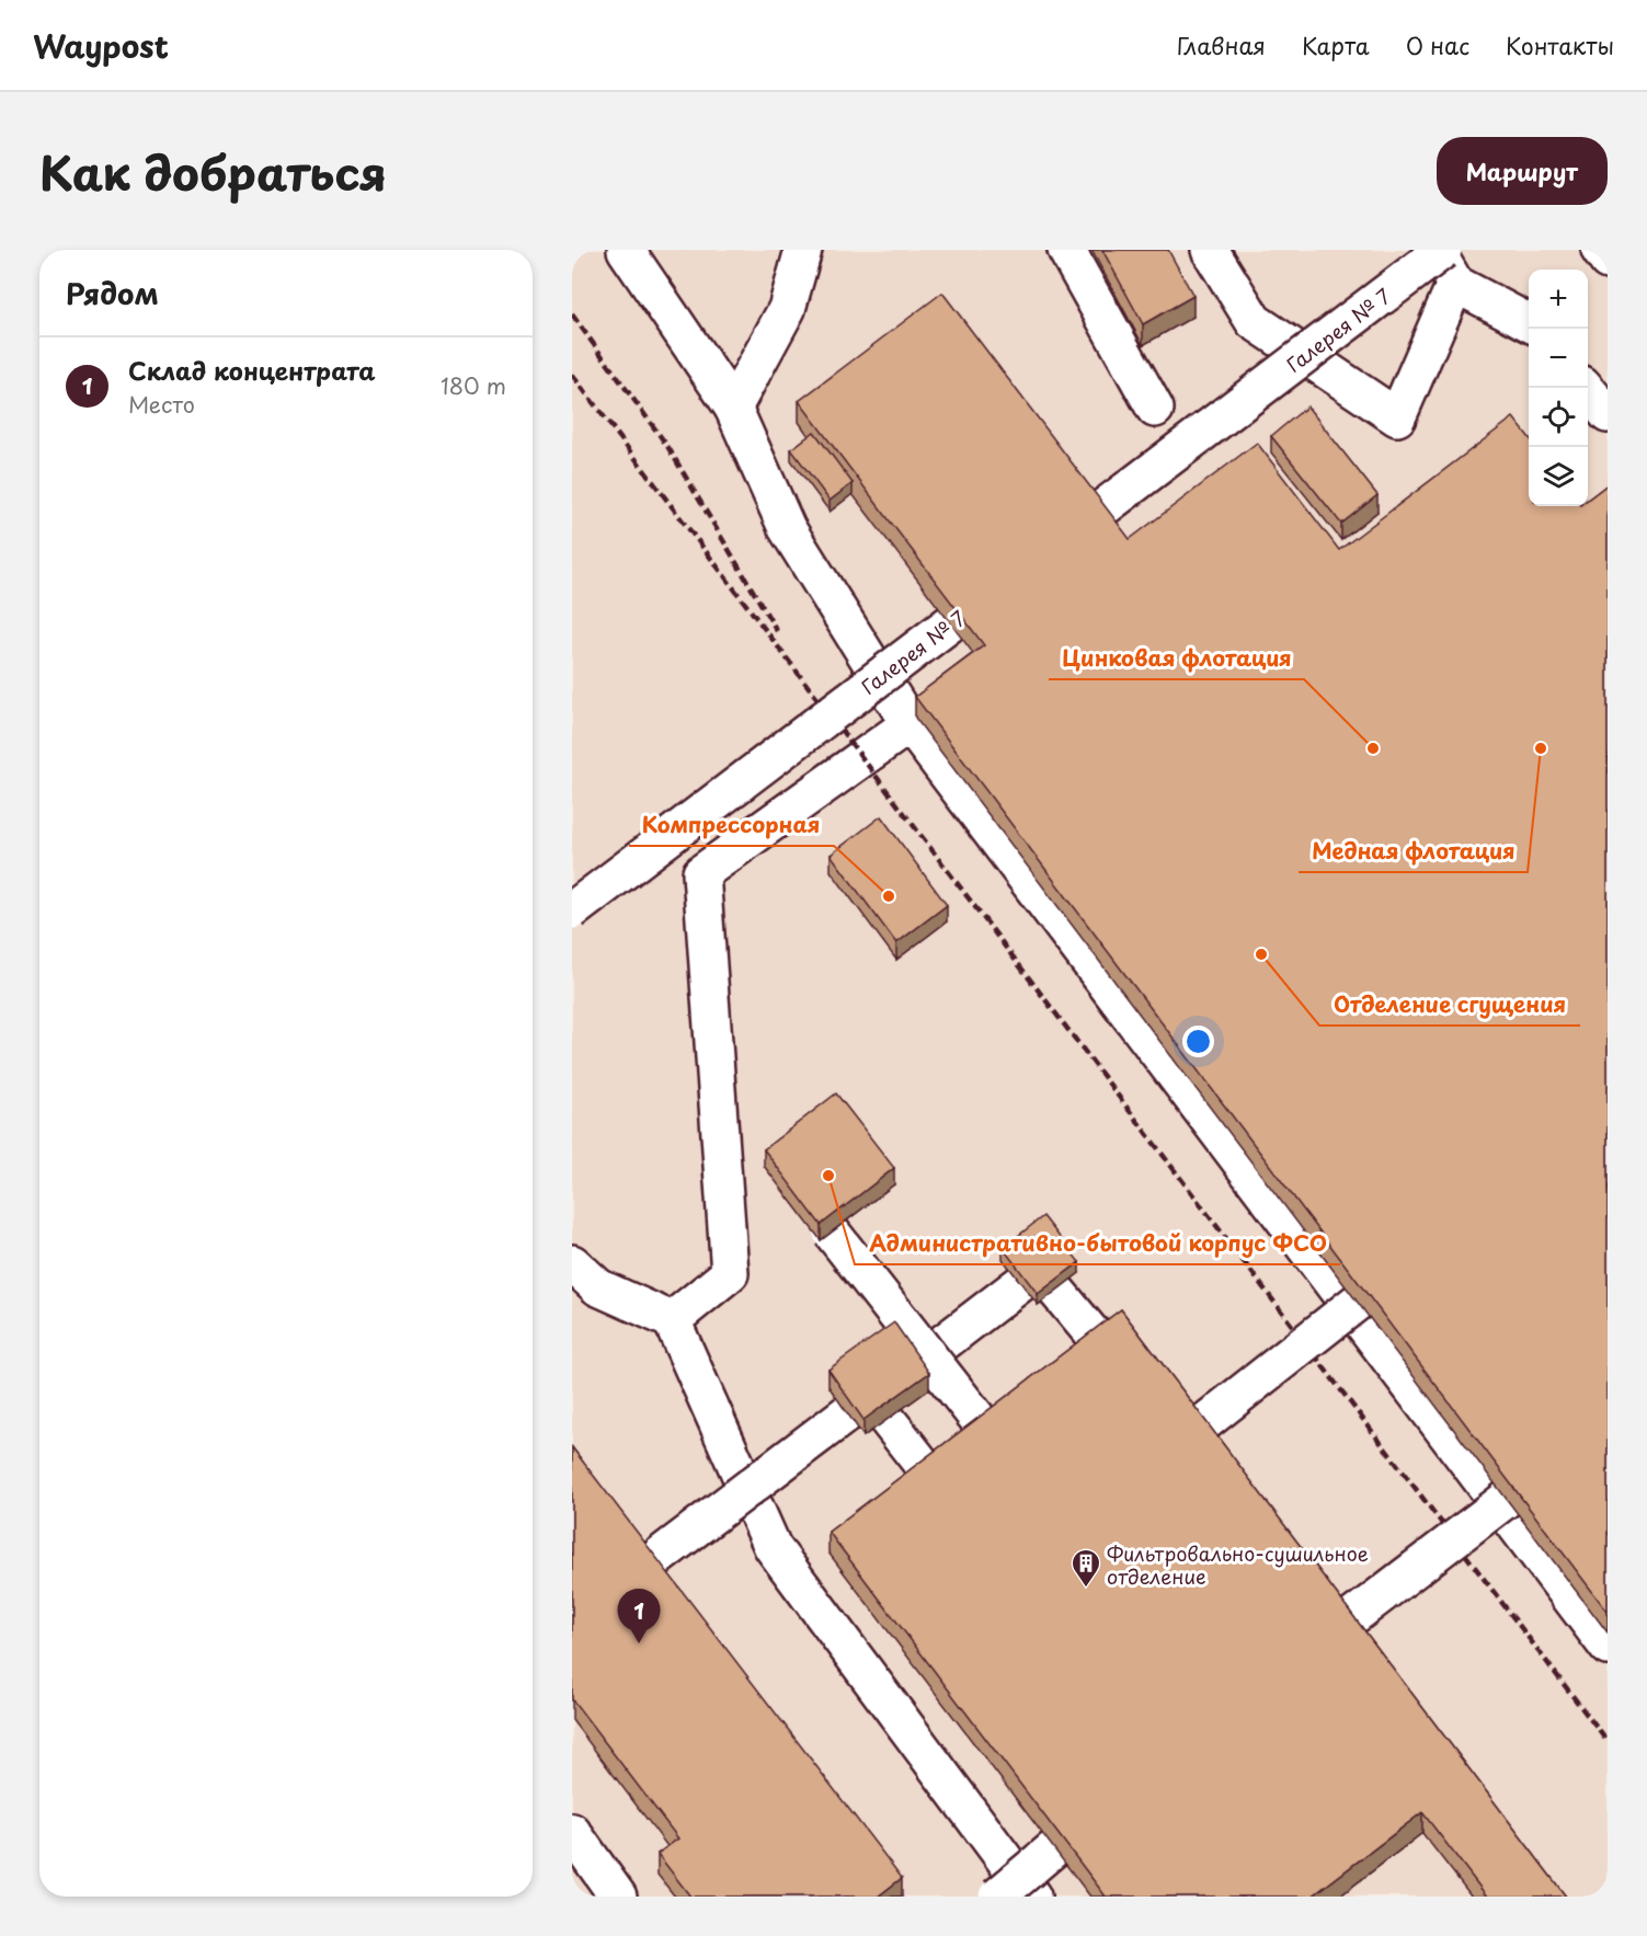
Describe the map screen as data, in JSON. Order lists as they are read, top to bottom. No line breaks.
{"streets":{"street":["Галерея № 7"]},"places":{"other":["Цинковая флотация","Медная флотация","Компрессорная","Отделение сгущения","Административно-бытовой корпус ФСО"],"building":["Фильтровально-сушильное отделение"]},"page":{"header":"Waypost","nav":["Главная","Карта","О нас","Контакты"],"title":"Как добраться","buttons":"Маршрут","heading":"Рядом","map_buttons":["+","−"],"list":[{"mark":"1","name":"Склад концентрата","note":"Место","value":"180 m"}],"pins":"1"}}
